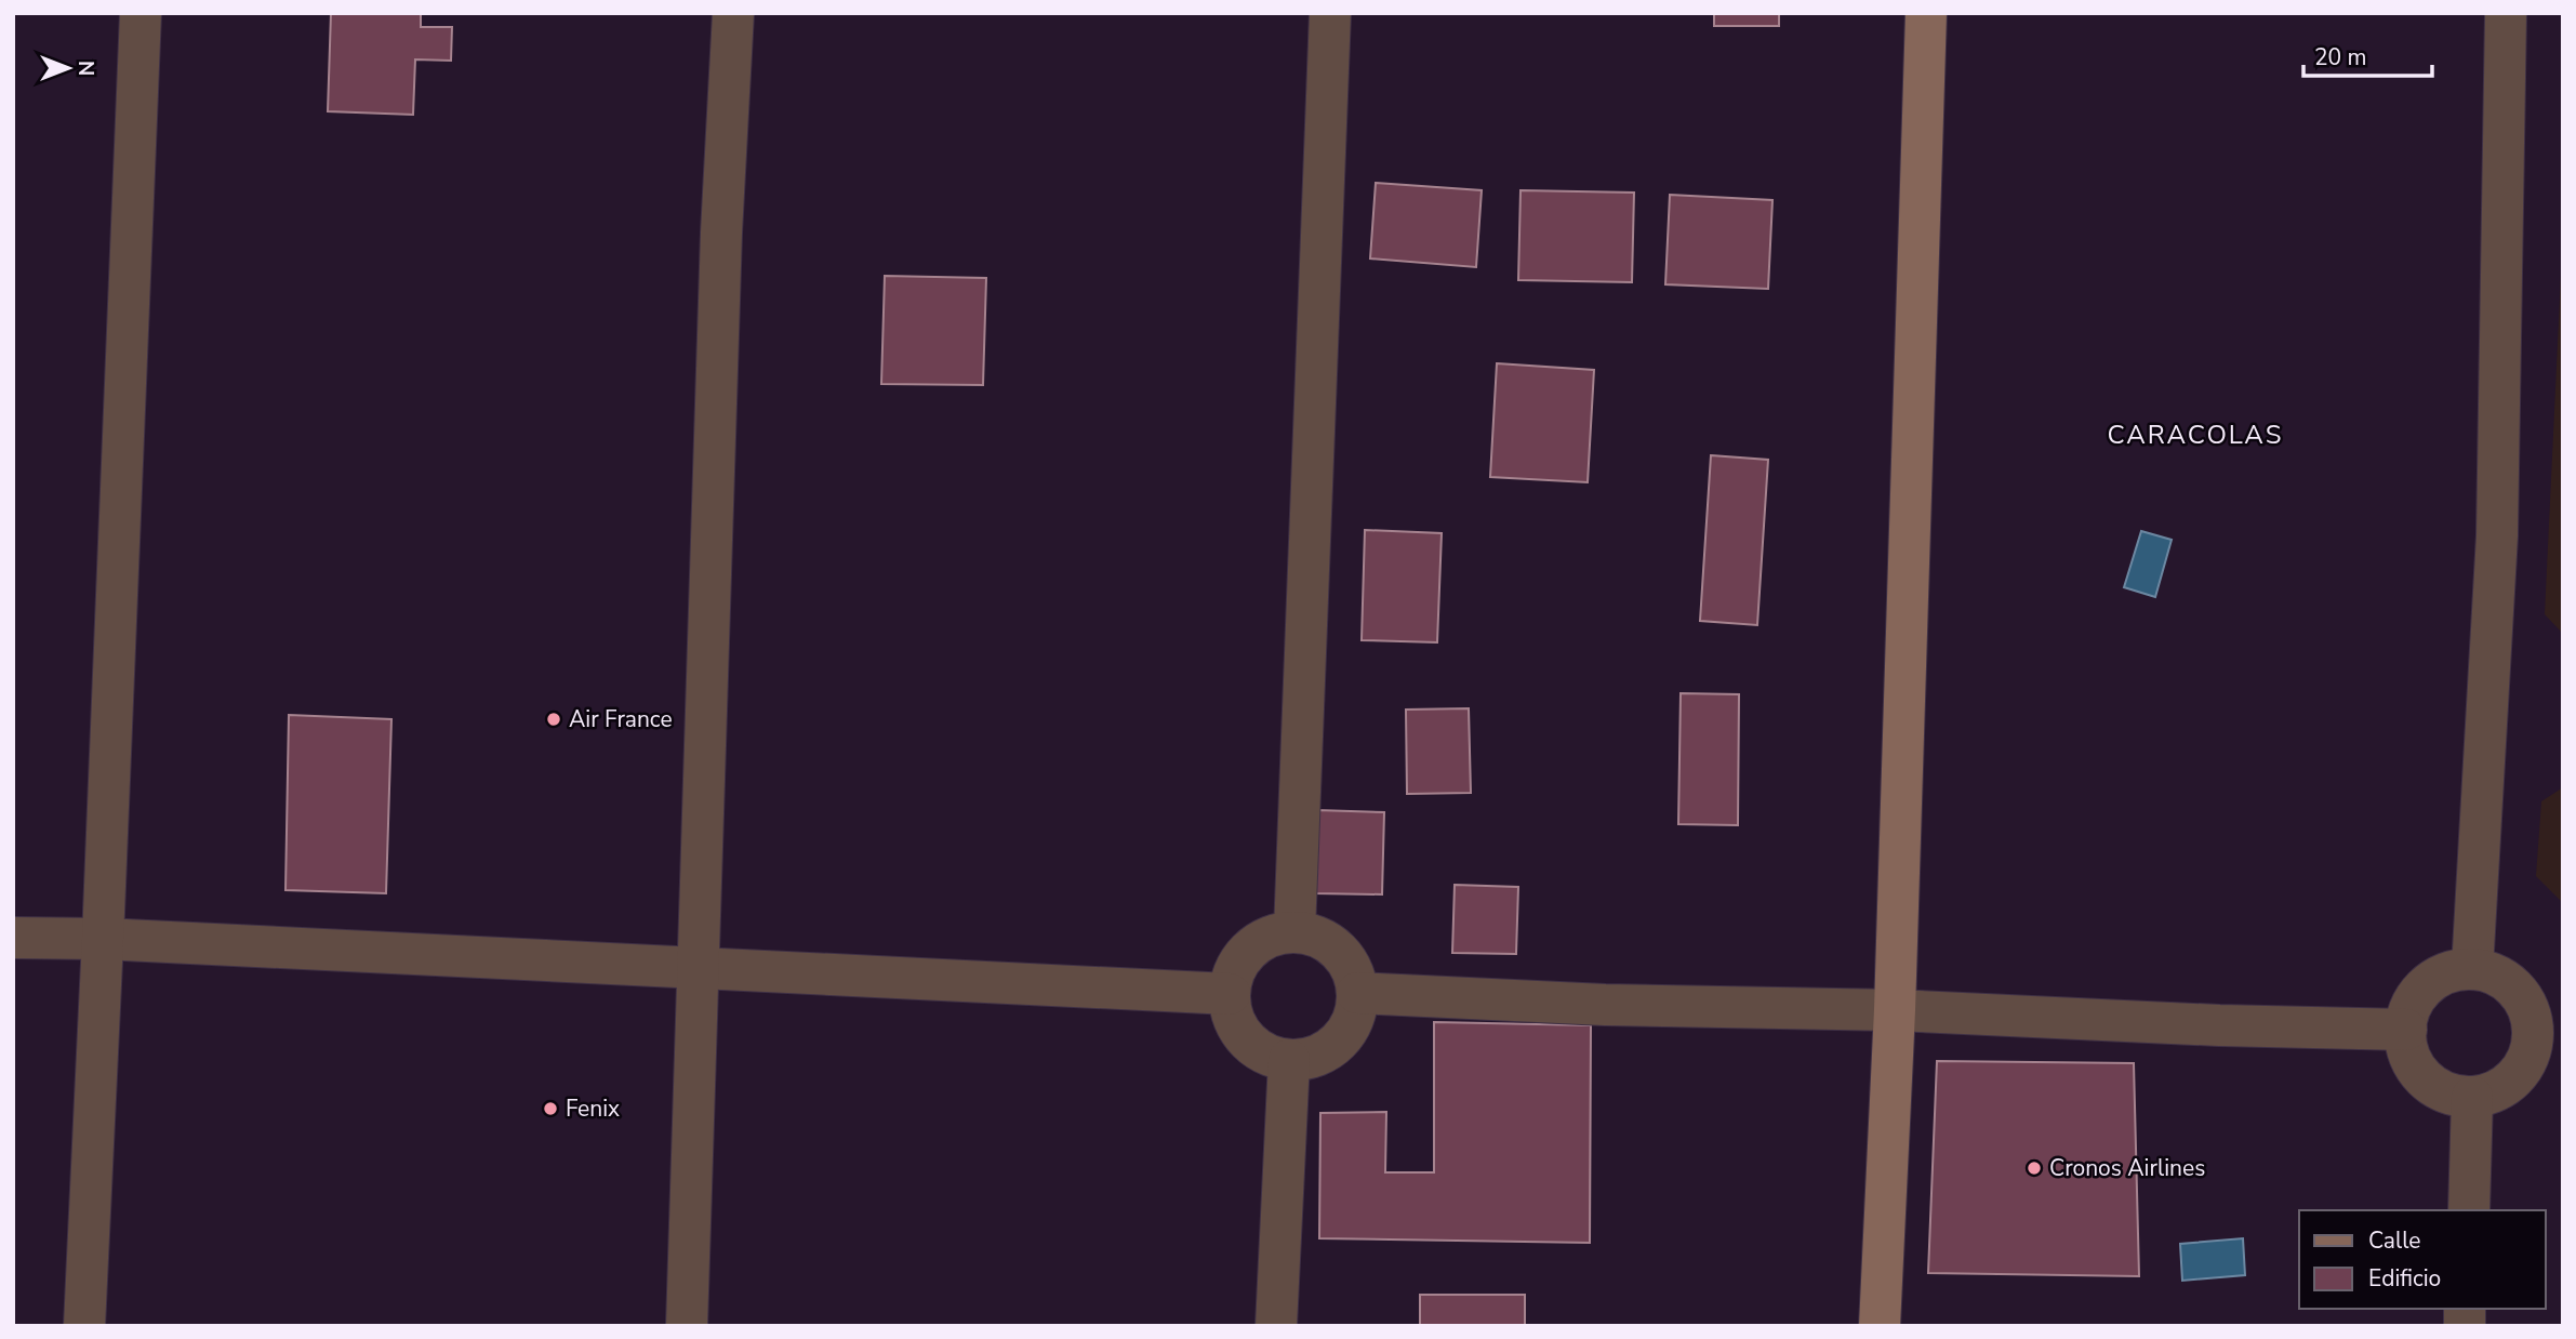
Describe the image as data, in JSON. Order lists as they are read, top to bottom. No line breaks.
{"districts":["CARACOLAS"],"places":["Air France","Fenix","Cronos Airlines"],"legend":["Calle","Edificio"],"scale_bar":"20 m","north":"right"}
